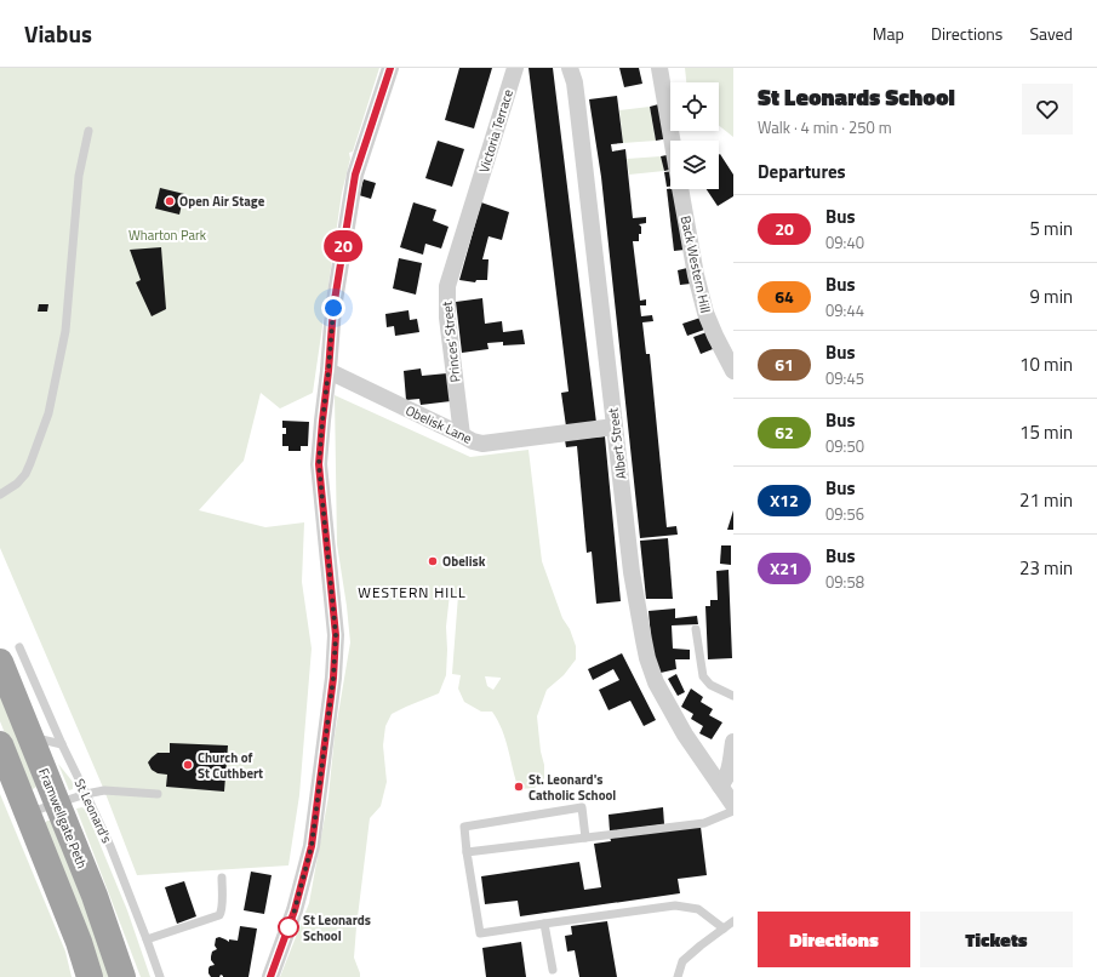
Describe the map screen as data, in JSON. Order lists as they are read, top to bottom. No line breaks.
{"streets":{"highway":["Framwellgate Peth"],"street":["Victoria Terrace","Back Western Hill","Princes' Street","Obelisk Lane","Albert Street"],"lane":["St Leonard's"]},"crossings":[["Victoria Terrace","Princes' Street"],["Princes' Street","Obelisk Lane"],["Obelisk Lane","Albert Street"],["St Leonard's","Framwellgate Peth"]],"districts":["WESTERN HILL"],"parks":["Wharton Park"],"places":["Open Air Stage","Obelisk","Church of St Cuthbert","St. Leonard's Catholic School","St Leonards School"],"lines":["bus line 20"],"page":{"header":"Viabus","nav":["Map","Directions","Saved"],"on_map":"20","heading":[["St Leonards School","Walk · 4 min · 250 m"],"Departures"],"list":[{"mark":"20","name":"Bus","note":"09:40","value":"5 min"},{"mark":"64","name":"Bus","note":"09:44","value":"9 min"},{"mark":"61","name":"Bus","note":"09:45","value":"10 min"},{"mark":"62","name":"Bus","note":"09:50","value":"15 min"},{"mark":"X12","name":"Bus","note":"09:56","value":"21 min"},{"mark":"X21","name":"Bus","note":"09:58","value":"23 min"}],"buttons":["Directions","Tickets"]}}
